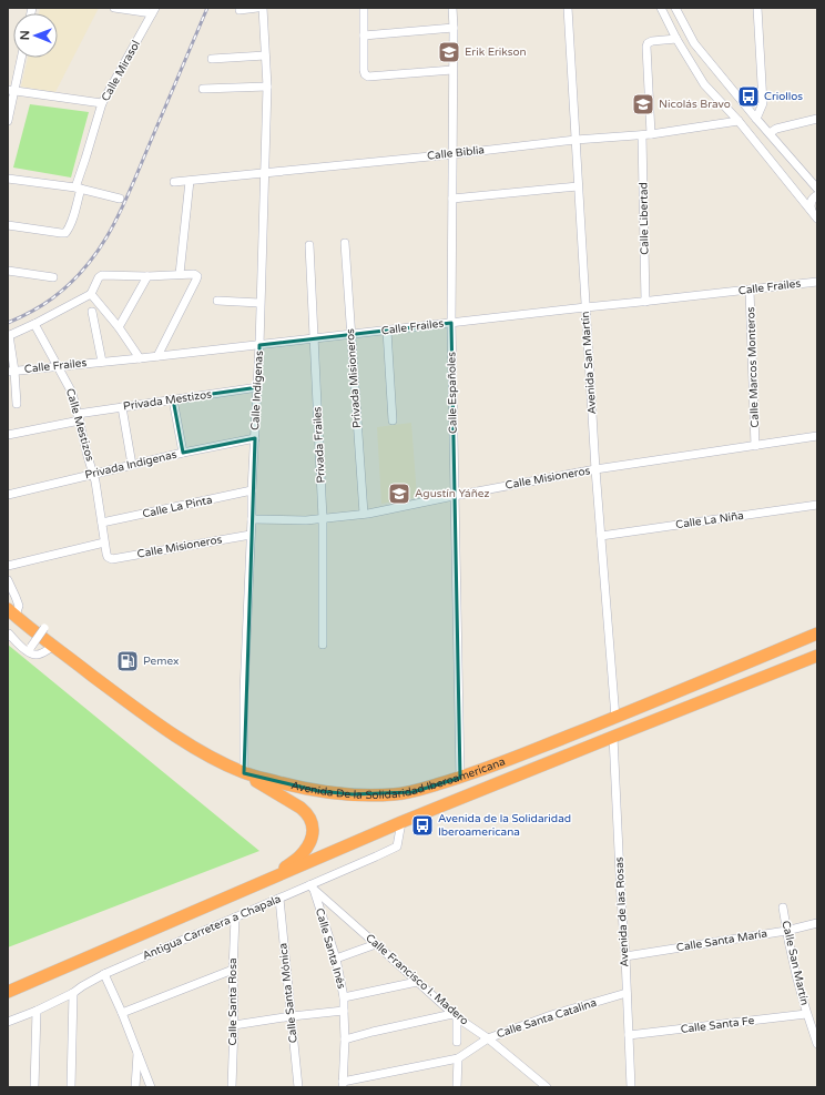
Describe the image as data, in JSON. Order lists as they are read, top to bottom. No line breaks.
{"streets":{"highway":["Avenida De la Solidaridad Iberoamericana"],"street":["Calle Mirasol","Calle Biblia","Calle Libertad","Calle Frailes","Avenida San Martín","Calle Marcos Monteros","Privada Misioneros","Calle Indígenas","Calle Españoles","Privada Mestizos","Calle Mestizos","Privada Frailes","Privada Indígenas","Calle Misioneros","Calle La Pinta","Calle La Niña","Avenida de las Rosas","Antigua Carretera a Chapala","Calle Santa María","Calle Santa Inés","Calle San Martín","Calle Francisco I. Madero","Calle Santa Mónica","Calle Santa Rosa","Calle Santa Catalina","Calle Santa Fe"]},"crossings":[["Calle Biblia","Calle Libertad"],["Calle Biblia","Avenida San Martín"],["Calle Biblia","Calle Indígenas"],["Calle Biblia","Calle Españoles"],["Calle Libertad","Calle Frailes"],["Calle Frailes","Avenida San Martín"],["Calle Frailes","Calle Marcos Monteros"],["Calle Frailes","Privada Misioneros"],["Calle Frailes","Calle Indígenas"],["Calle Frailes","Calle Españoles"],["Calle Frailes","Calle Mestizos"],["Calle Frailes","Privada Frailes"],["Avenida San Martín","Calle Misioneros"],["Avenida San Martín","Calle La Niña"],["Avenida San Martín","Avenida De la Solidaridad Iberoamericana"],["Calle Marcos Monteros","Calle Misioneros"],["Privada Misioneros","Calle Misioneros"],["Calle Indígenas","Privada Mestizos"],["Calle Indígenas","Privada Indígenas"],["Calle Indígenas","Calle Misioneros"],["Calle Indígenas","Calle La Pinta"],["Calle Indígenas","Avenida De la Solidaridad Iberoamericana"],["Calle Españoles","Calle Misioneros"],["Calle Españoles","Avenida De la Solidaridad Iberoamericana"],["Privada Mestizos","Calle Mestizos"],["Calle Mestizos","Privada Indígenas"],["Calle Mestizos","Calle Misioneros"],["Calle Mestizos","Calle La Pinta"],["Privada Frailes","Calle Misioneros"],["Avenida De la Solidaridad Iberoamericana","Avenida de las Rosas"],["Avenida De la Solidaridad Iberoamericana","Antigua Carretera a Chapala"],["Avenida de las Rosas","Calle Santa María"],["Avenida de las Rosas","Calle Santa Catalina"],["Avenida de las Rosas","Calle Santa Fe"],["Antigua Carretera a Chapala","Calle Santa Inés"],["Antigua Carretera a Chapala","Calle Francisco I. Madero"],["Antigua Carretera a Chapala","Calle Santa Mónica"],["Antigua Carretera a Chapala","Calle Santa Rosa"],["Calle Santa María","Calle San Martín"],["Calle Santa Inés","Calle Francisco I. Madero"],["Calle Santa Inés","Calle Santa Catalina"],["Calle San Martín","Calle Santa Fe"],["Calle Francisco I. Madero","Calle Santa Catalina"]],"places":{"school or university":["Erik Erikson","Nicolás Bravo","Agustín Yáñez"],"bus stop":["Criollos","Avenida de la Solidaridad Iberoamericana"],"fuel station":["Pemex"]},"north":"left"}
